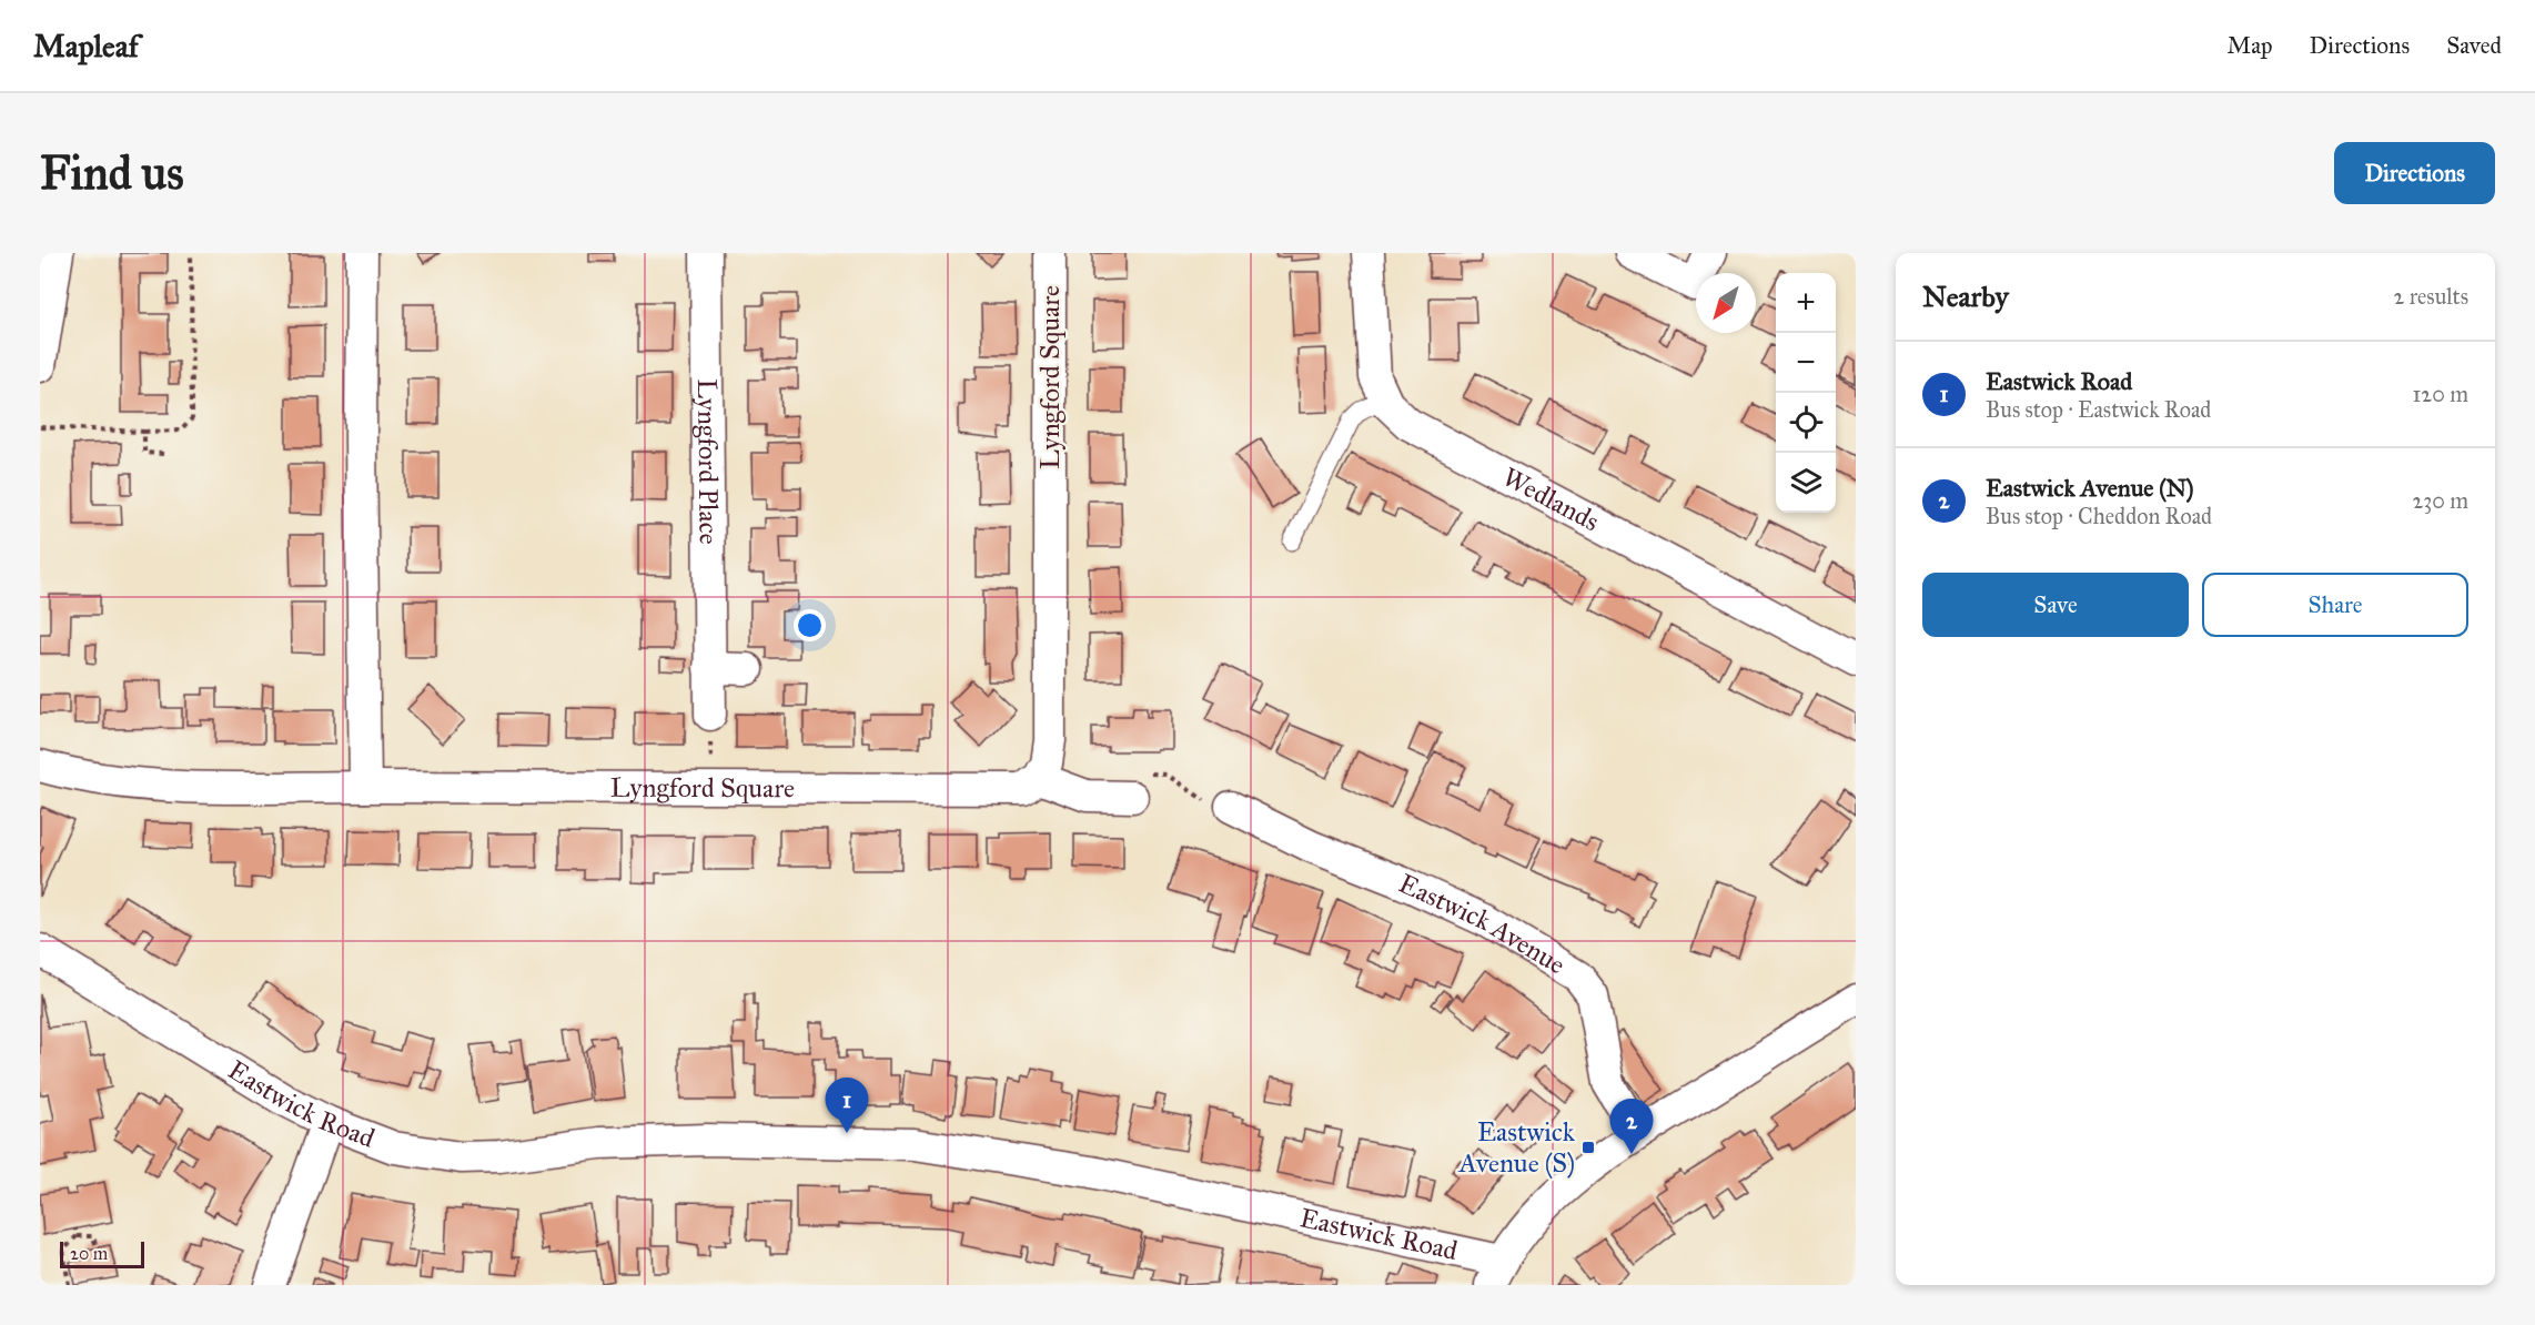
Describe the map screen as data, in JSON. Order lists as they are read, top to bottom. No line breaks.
{"streets":{"street":["Lyngford Square","Lyngford Place","Wedlands","Eastwick Avenue","Eastwick Road"]},"places":{"transit":["Eastwick Avenue (S)"]},"scale_bar":"20 m","north":"bottom left","page":{"header":"Mapleaf","nav":["Map","Directions","Saved"],"buttons":["Directions",["Save","Share"]],"title":"Find us","heading":["Nearby","2 results"],"map_buttons":["+","−"],"list":[{"mark":"1","name":"Eastwick Road","note":"Bus stop · Eastwick Road","value":"120 m"},{"mark":"2","name":"Eastwick Avenue (N)","note":"Bus stop · Cheddon Road","value":"230 m"}],"pins":["1","2"],"scale":"20 m"}}
